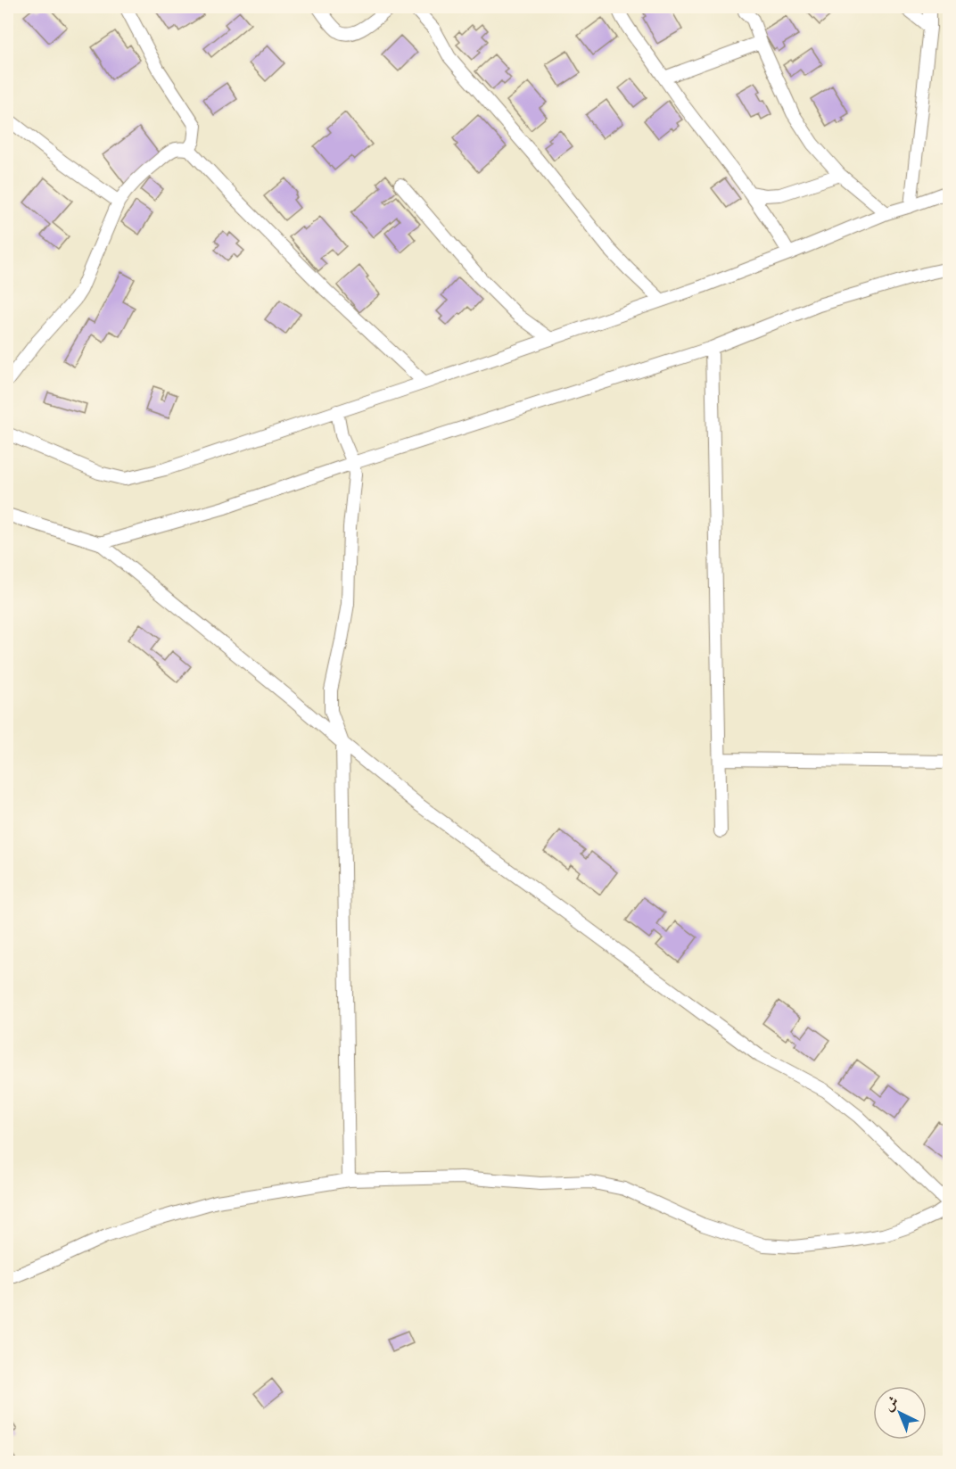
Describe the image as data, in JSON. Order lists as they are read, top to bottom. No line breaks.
{"north":"top left"}
